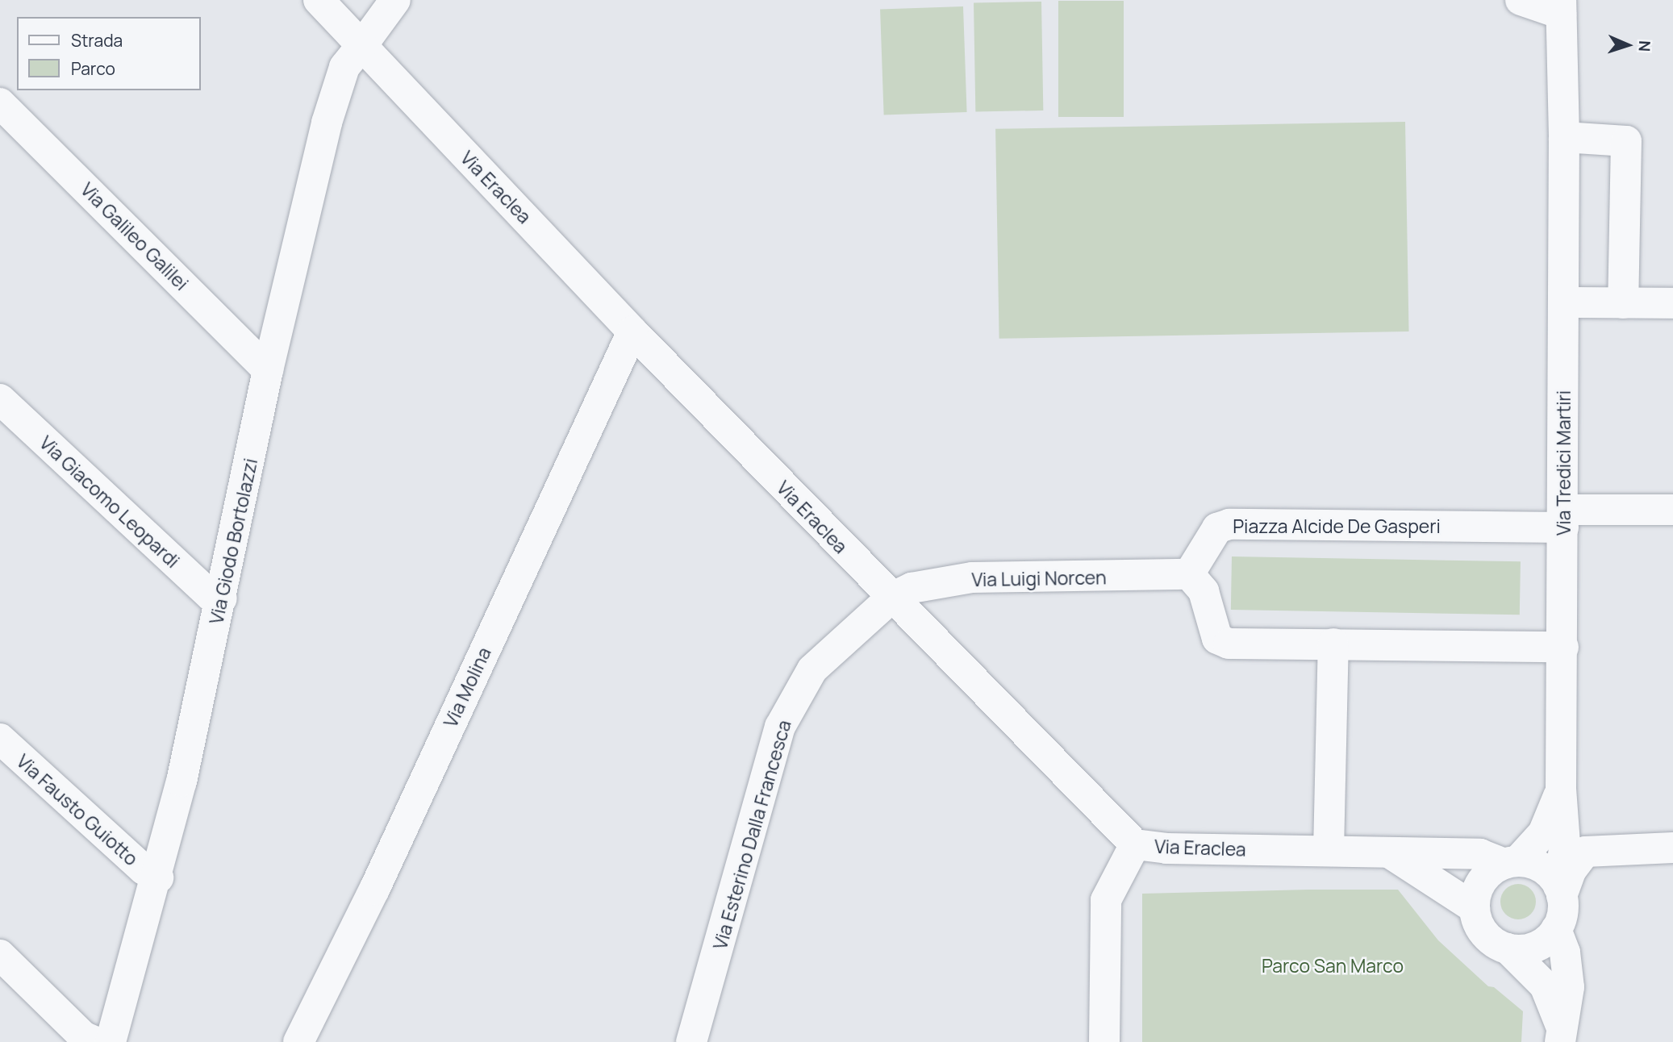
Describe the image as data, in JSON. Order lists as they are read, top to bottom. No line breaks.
{"streets":{"street":["Via Eraclea","Via Galileo Galilei","Via Tredici Martiri","Via Giacomo Leopardi","Piazza Alcide De Gasperi","Via Giodo Bortolazzi","Via Luigi Norcen","Via Molina","Via Fausto Guiotto","Via Esterino Dalla Francesca"]},"crossings":[["Via Eraclea","Via Tredici Martiri"],["Via Eraclea","Via Giodo Bortolazzi"],["Via Eraclea","Via Luigi Norcen"],["Via Eraclea","Via Molina"],["Via Eraclea","Via Esterino Dalla Francesca"],["Via Galileo Galilei","Via Giodo Bortolazzi"],["Via Tredici Martiri","Piazza Alcide De Gasperi"],["Via Giacomo Leopardi","Via Giodo Bortolazzi"],["Piazza Alcide De Gasperi","Via Luigi Norcen"],["Via Giodo Bortolazzi","Via Fausto Guiotto"],["Via Luigi Norcen","Via Esterino Dalla Francesca"]],"parks":["Parco San Marco"],"legend":["Strada","Parco"],"north":"right"}
